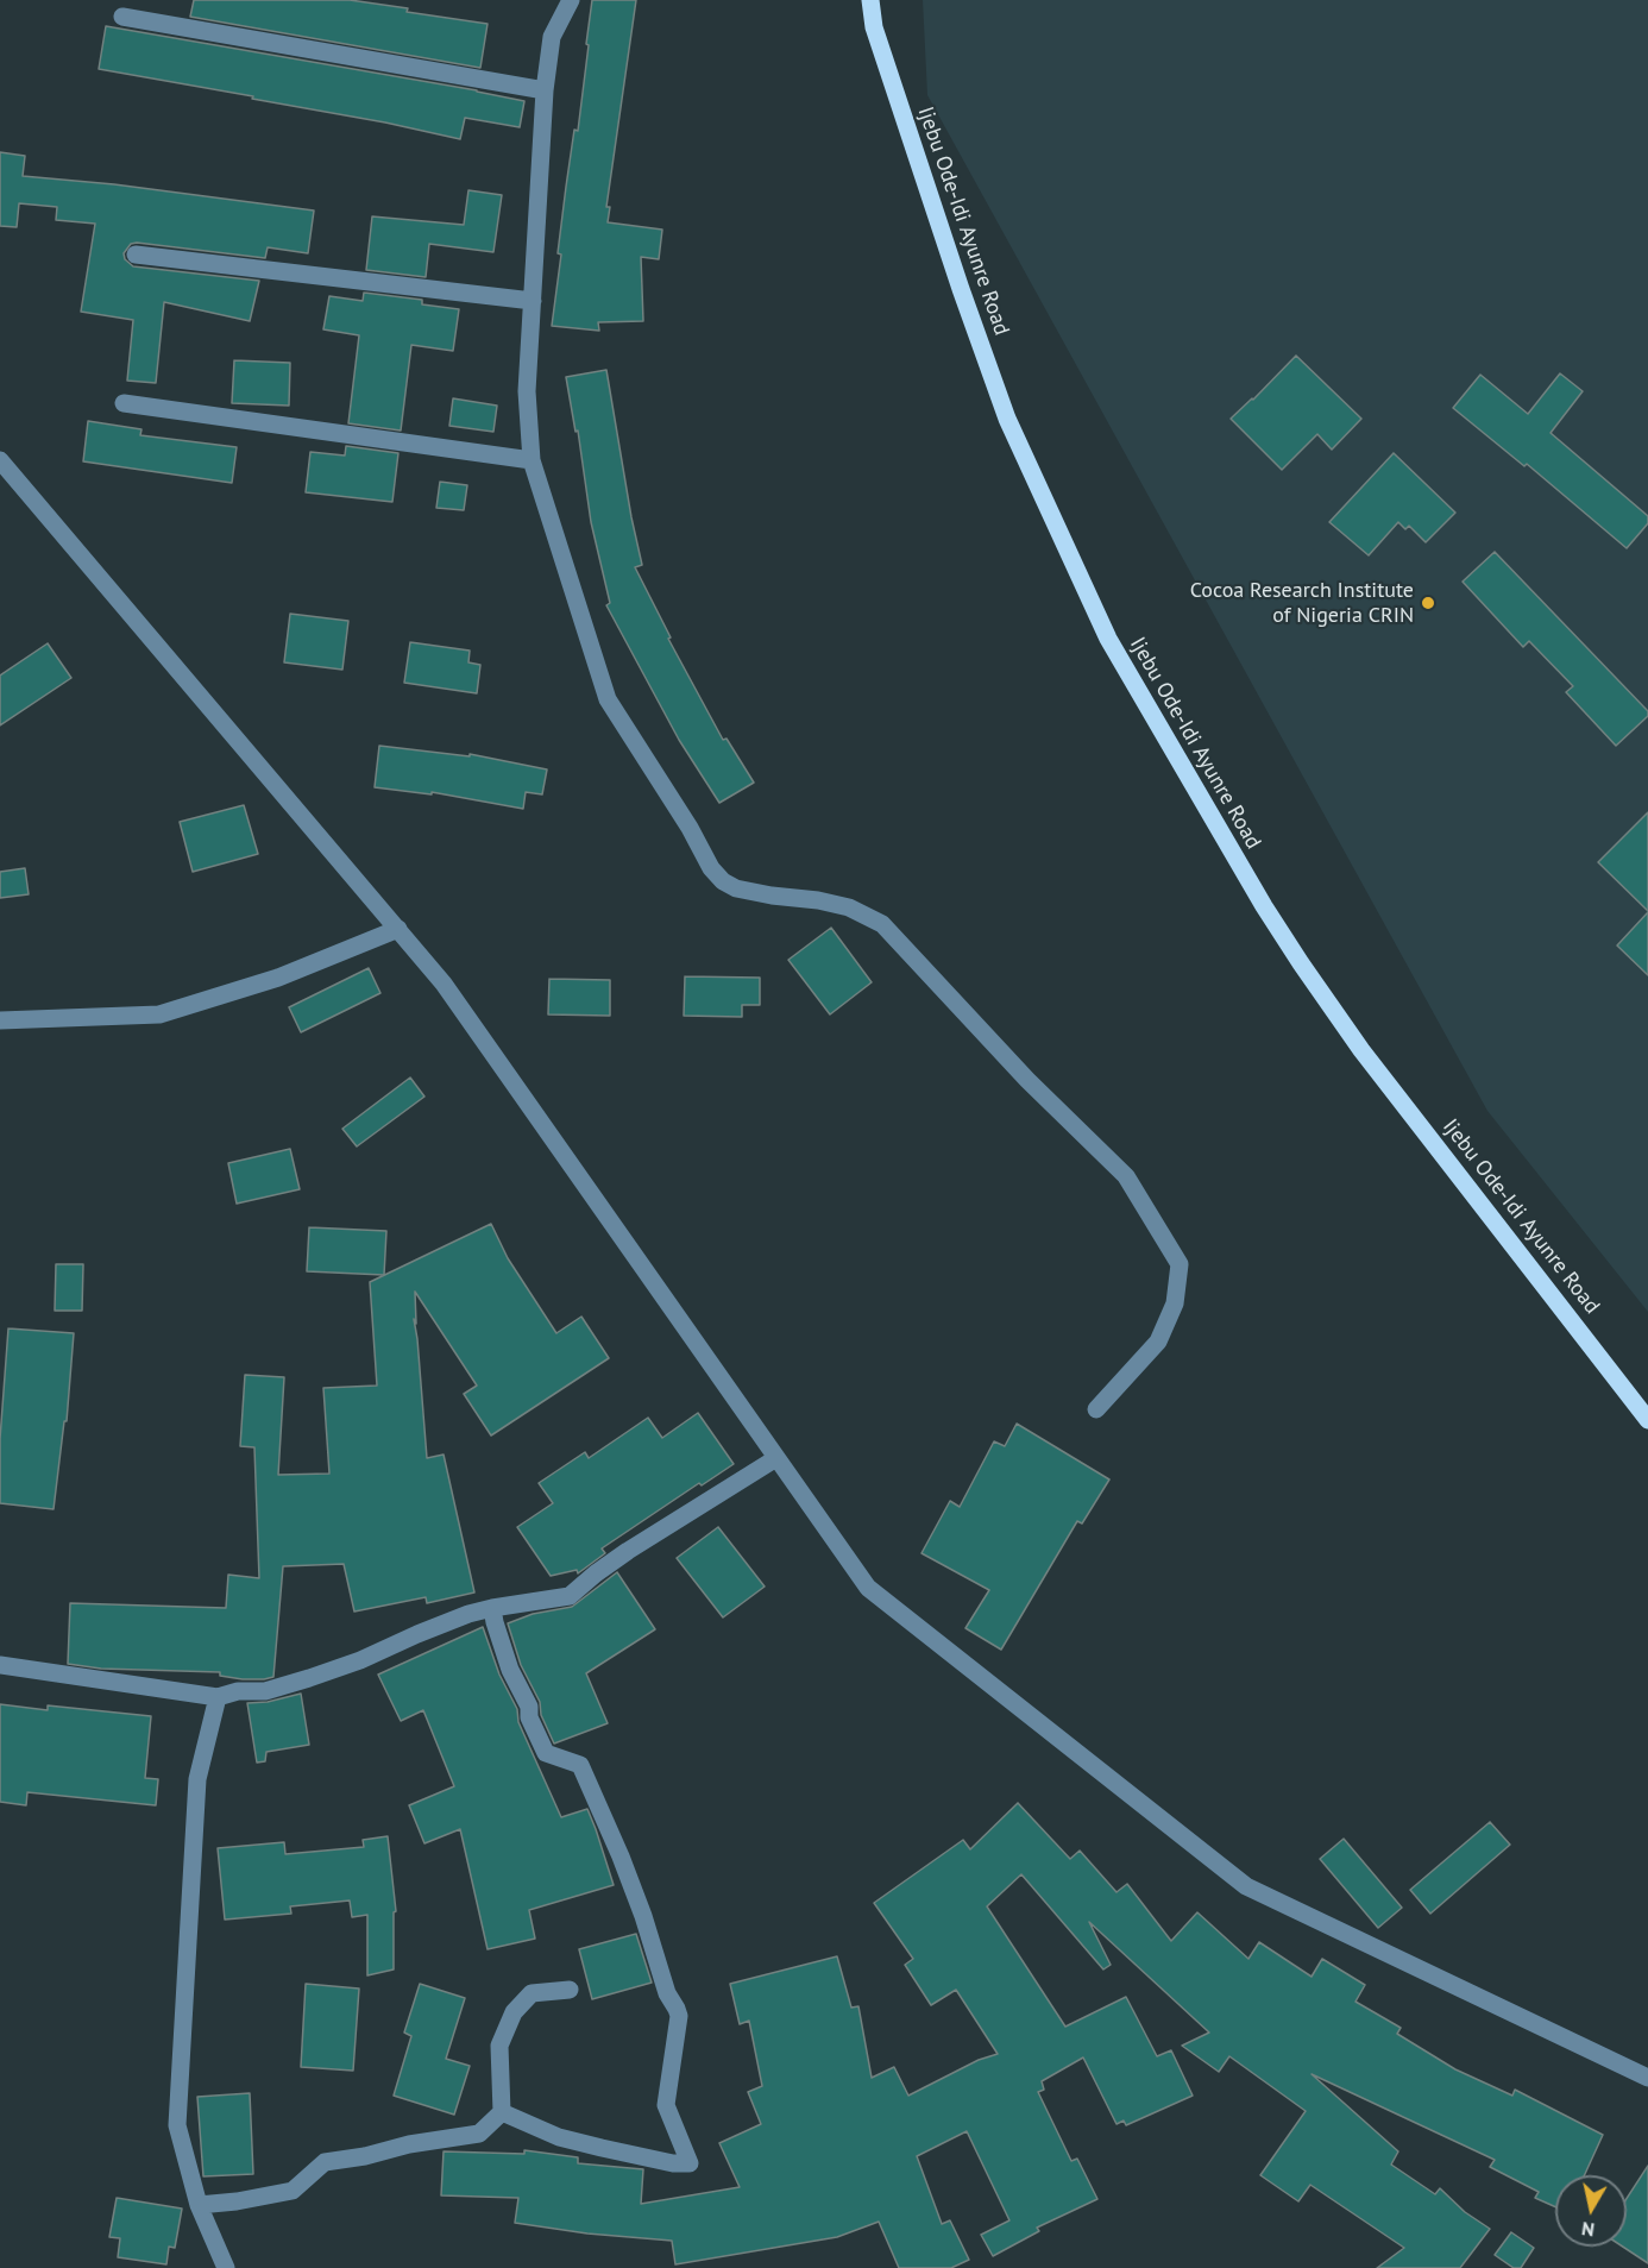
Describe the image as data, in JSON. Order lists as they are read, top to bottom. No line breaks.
{"streets":{"main road":["Ijebu Ode-Idi Ayunre Road"]},"places":["Cocoa Research Institute of Nigeria CRIN"],"north":"bottom"}
